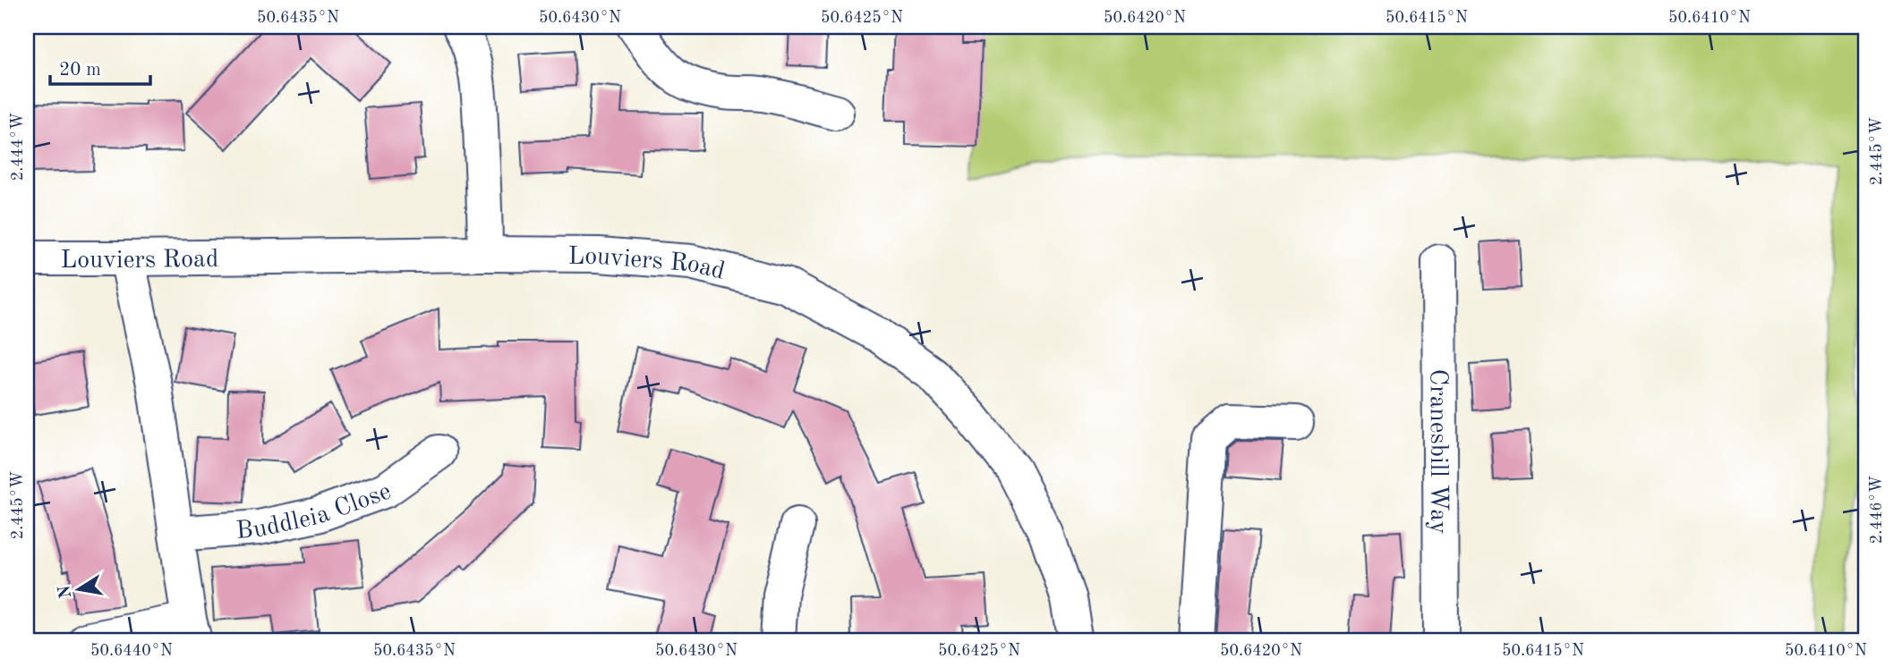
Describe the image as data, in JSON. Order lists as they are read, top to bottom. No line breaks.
{"streets":{"street":["Louviers Road","Cranesbill Way","Buddleia Close"]},"scale_bar":"20 m","north":"left","coordinates":["50.6435°N","50.6430°N","50.6425°N","50.6420°N","50.6415°N","50.6410°N","2.444°W","2.445°W","2.446°W","50.6440°N"]}
